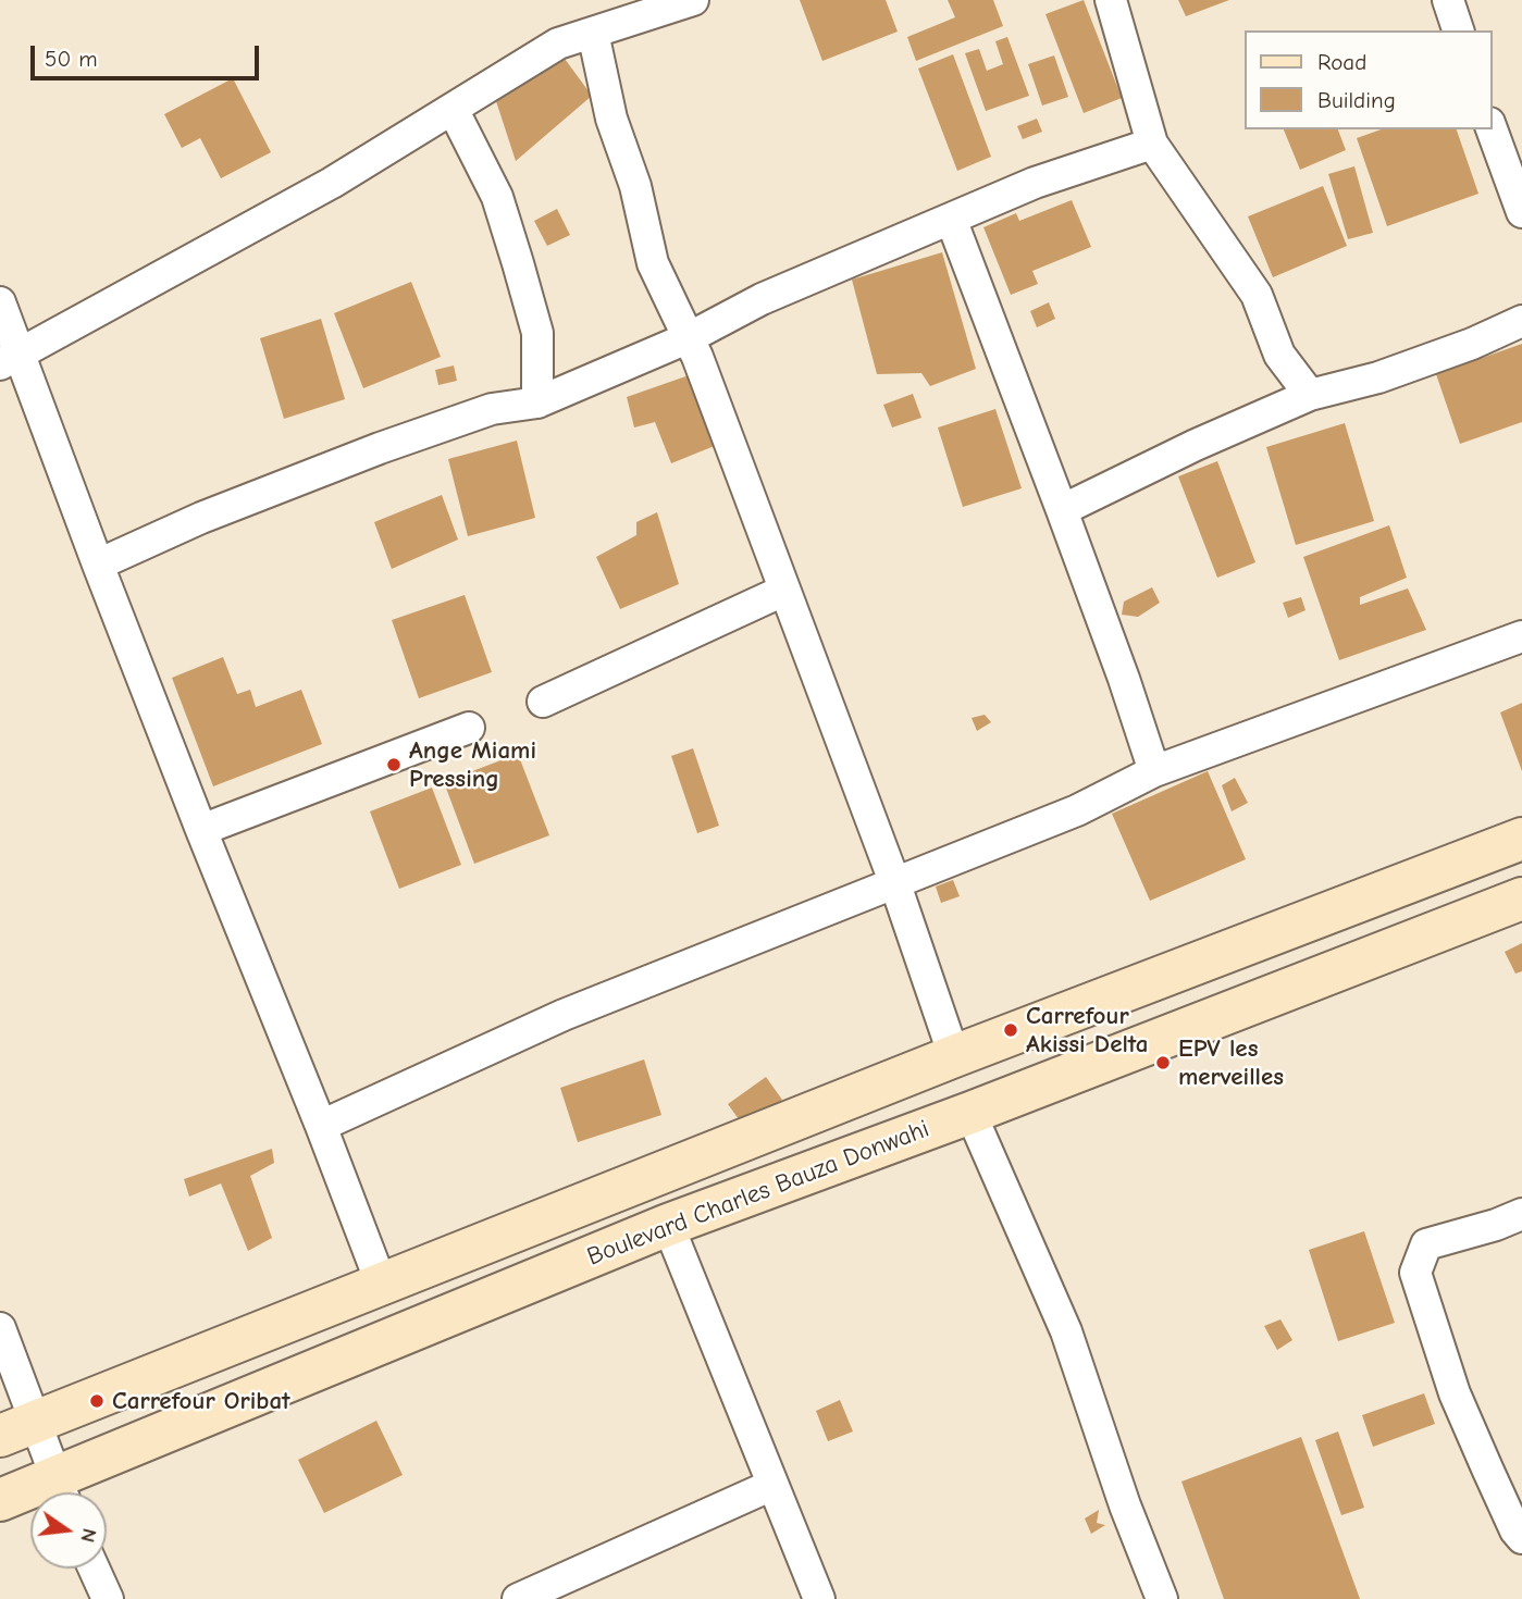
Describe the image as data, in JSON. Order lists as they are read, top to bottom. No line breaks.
{"streets":{"main road":["Boulevard Charles Bauza Donwahi"]},"places":["Ange Miami Pressing","Carrefour Akissi Delta","EPV les merveilles","Carrefour Oribat"],"legend":["Road","Building"],"scale_bar":"50 m","north":"right"}
